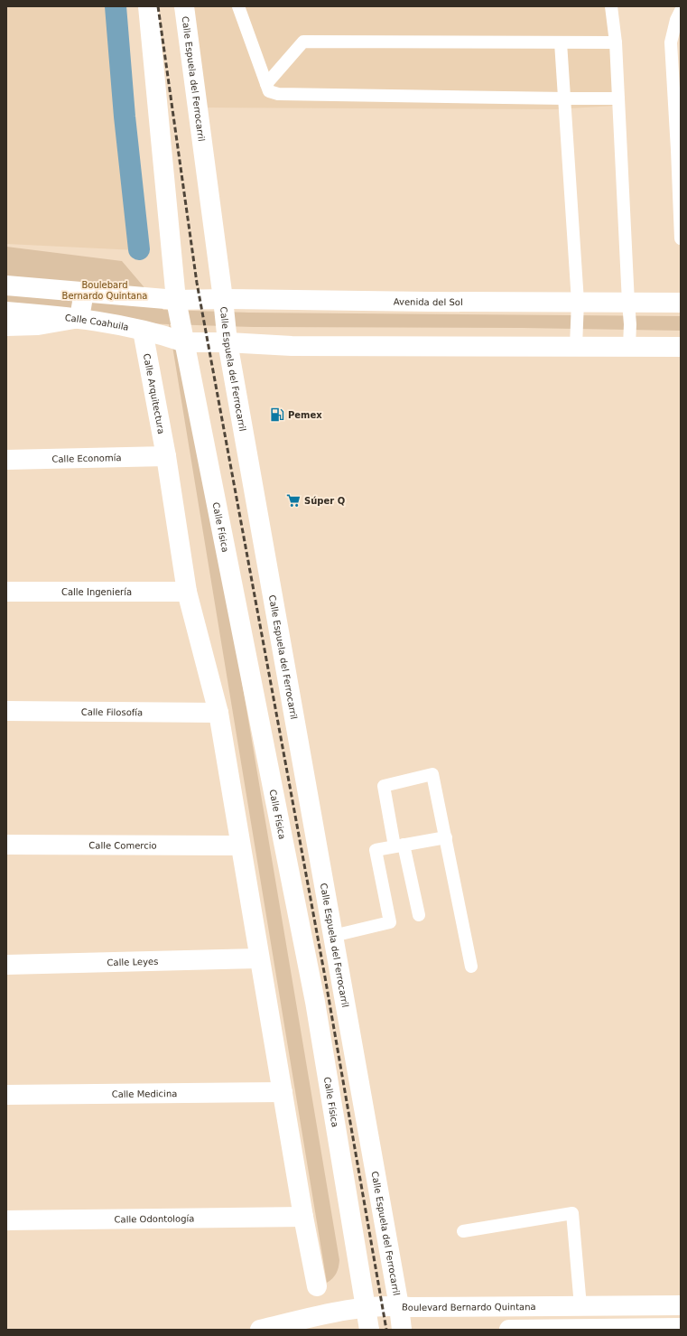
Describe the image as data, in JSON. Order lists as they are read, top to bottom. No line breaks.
{"streets":{"street":["Calle Espuela del Ferrocarril","Avenida del Sol","Calle Coahuila","Calle Arquitectura","Calle Economía","Calle Física","Calle Ingeniería","Calle Filosofía","Calle Comercio","Calle Leyes","Calle Medicina","Calle Odontología","Boulevard Bernardo Quintana"]},"crossings":[["Calle Espuela del Ferrocarril","Avenida del Sol"],["Calle Espuela del Ferrocarril","Boulevard Bernardo Quintana"],["Avenida del Sol","Calle Física"],["Calle Coahuila","Calle Arquitectura"],["Calle Coahuila","Calle Física"],["Calle Arquitectura","Calle Economía"],["Calle Física","Boulevard Bernardo Quintana"]],"parks":["Boulebard Bernardo Quintana"],"places":{"fuel station":["Pemex"],"supermarket":["Súper Q"]}}
